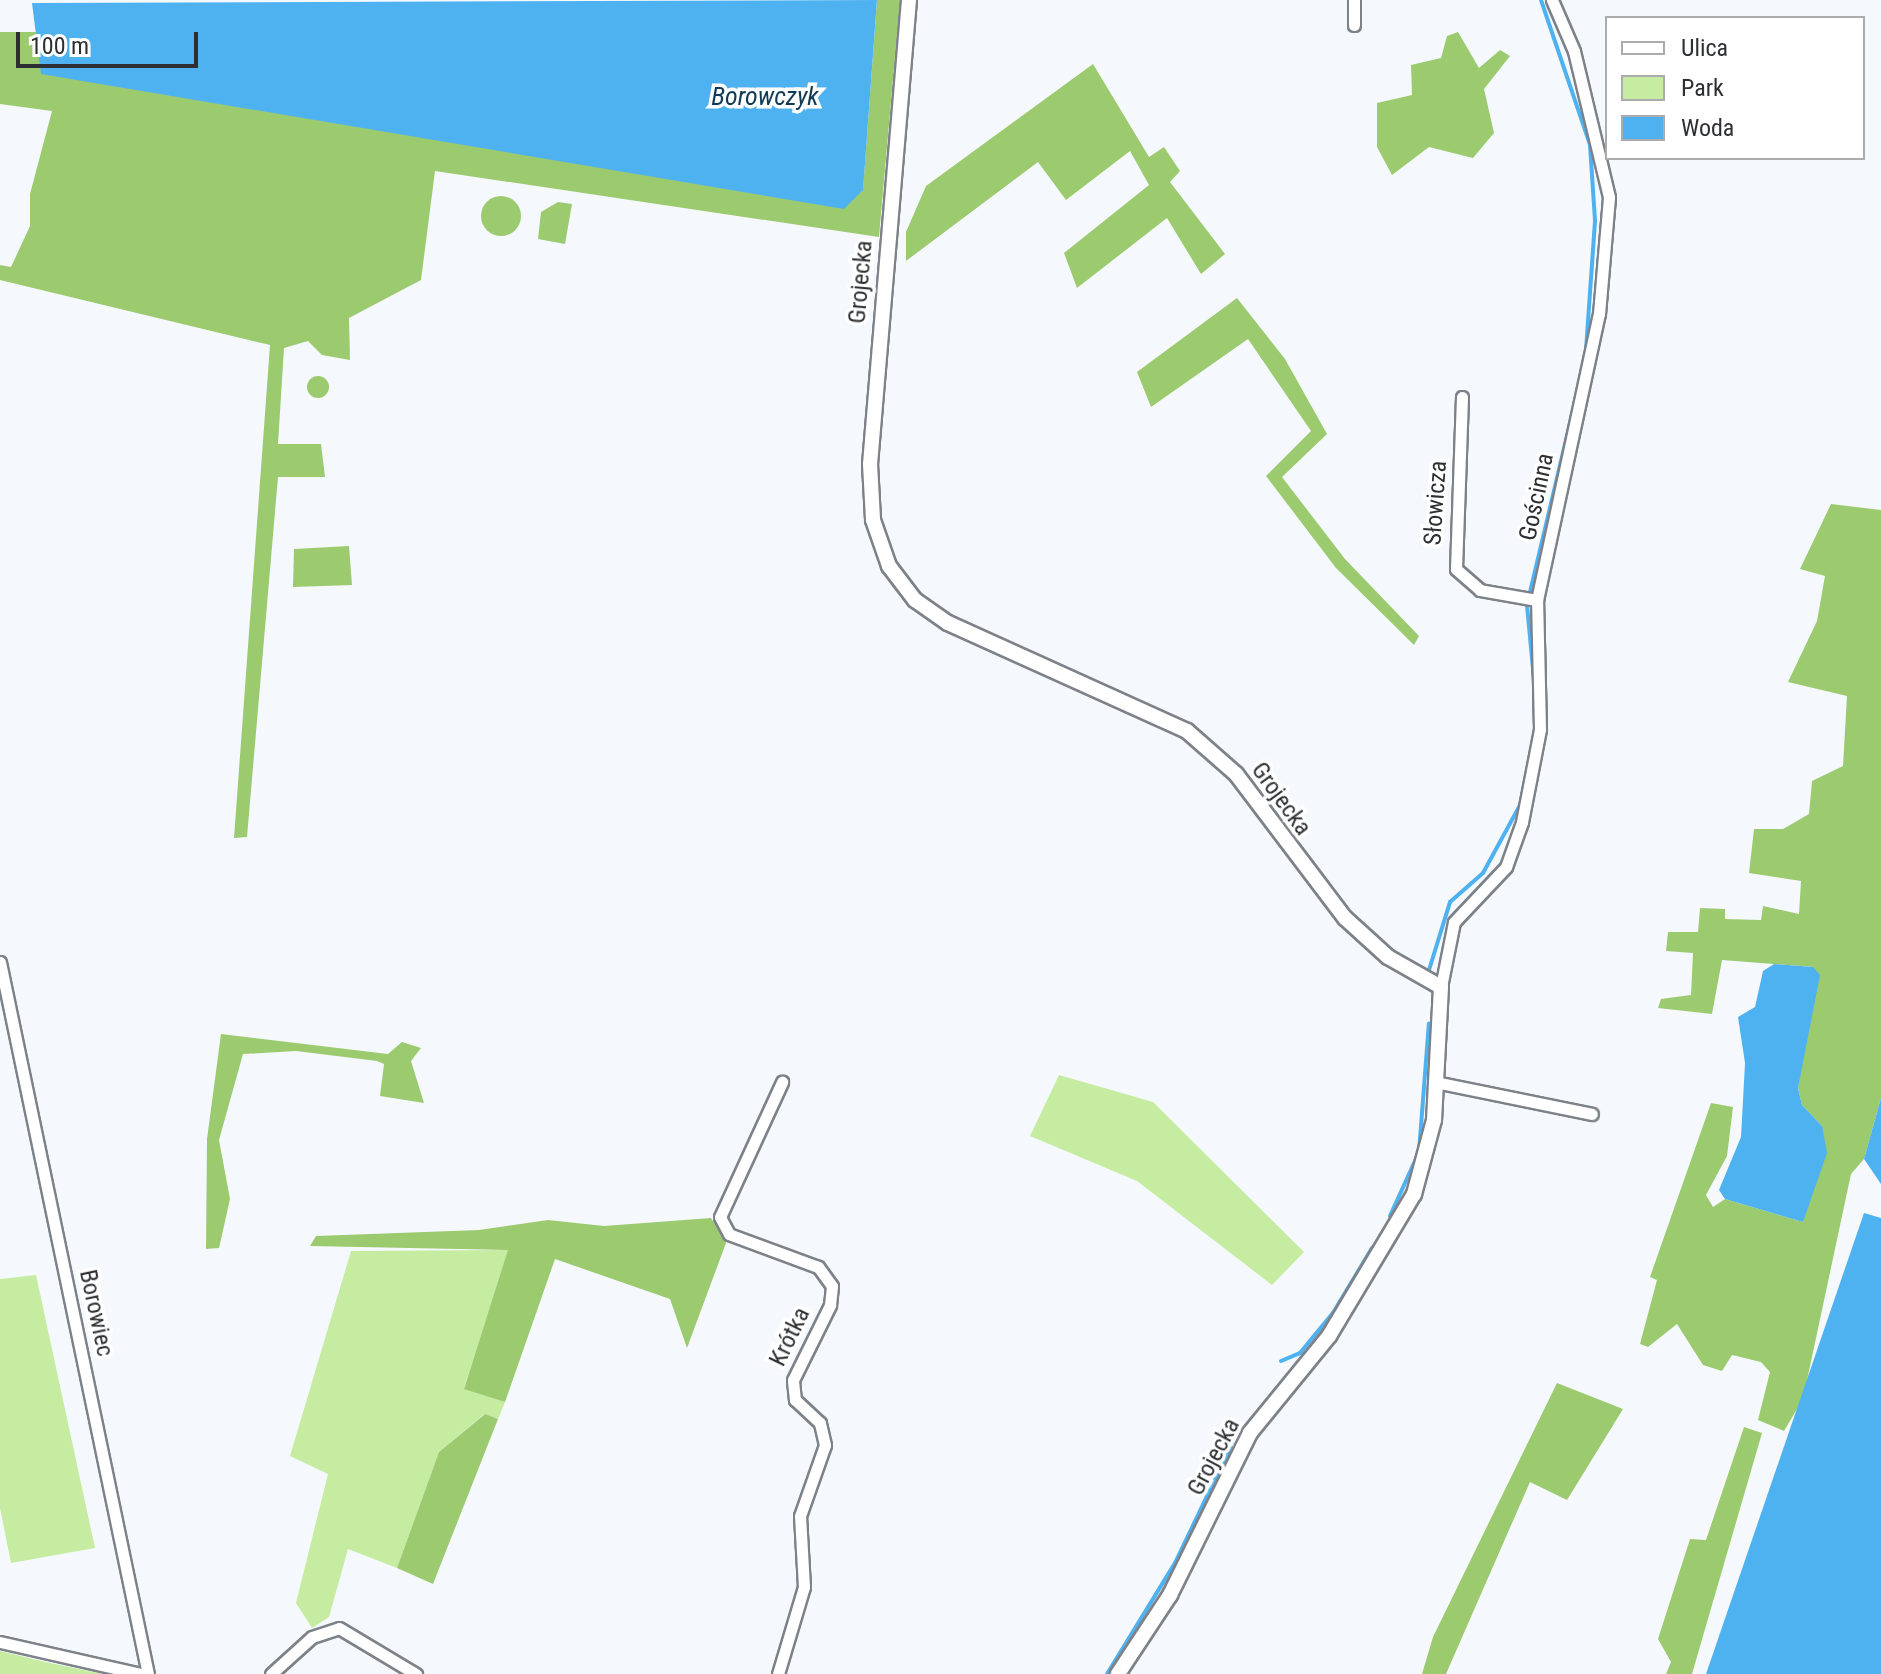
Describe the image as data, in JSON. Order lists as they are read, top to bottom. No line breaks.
{"streets":{"street":["Grojecka","Gościnna","Słowicza","Borowiec","Krótka"]},"crossings":[["Grojecka","Gościnna"],["Gościnna","Słowicza"]],"water":["Borowczyk"],"legend":["Ulica","Park","Woda"],"scale_bar":"100 m"}
